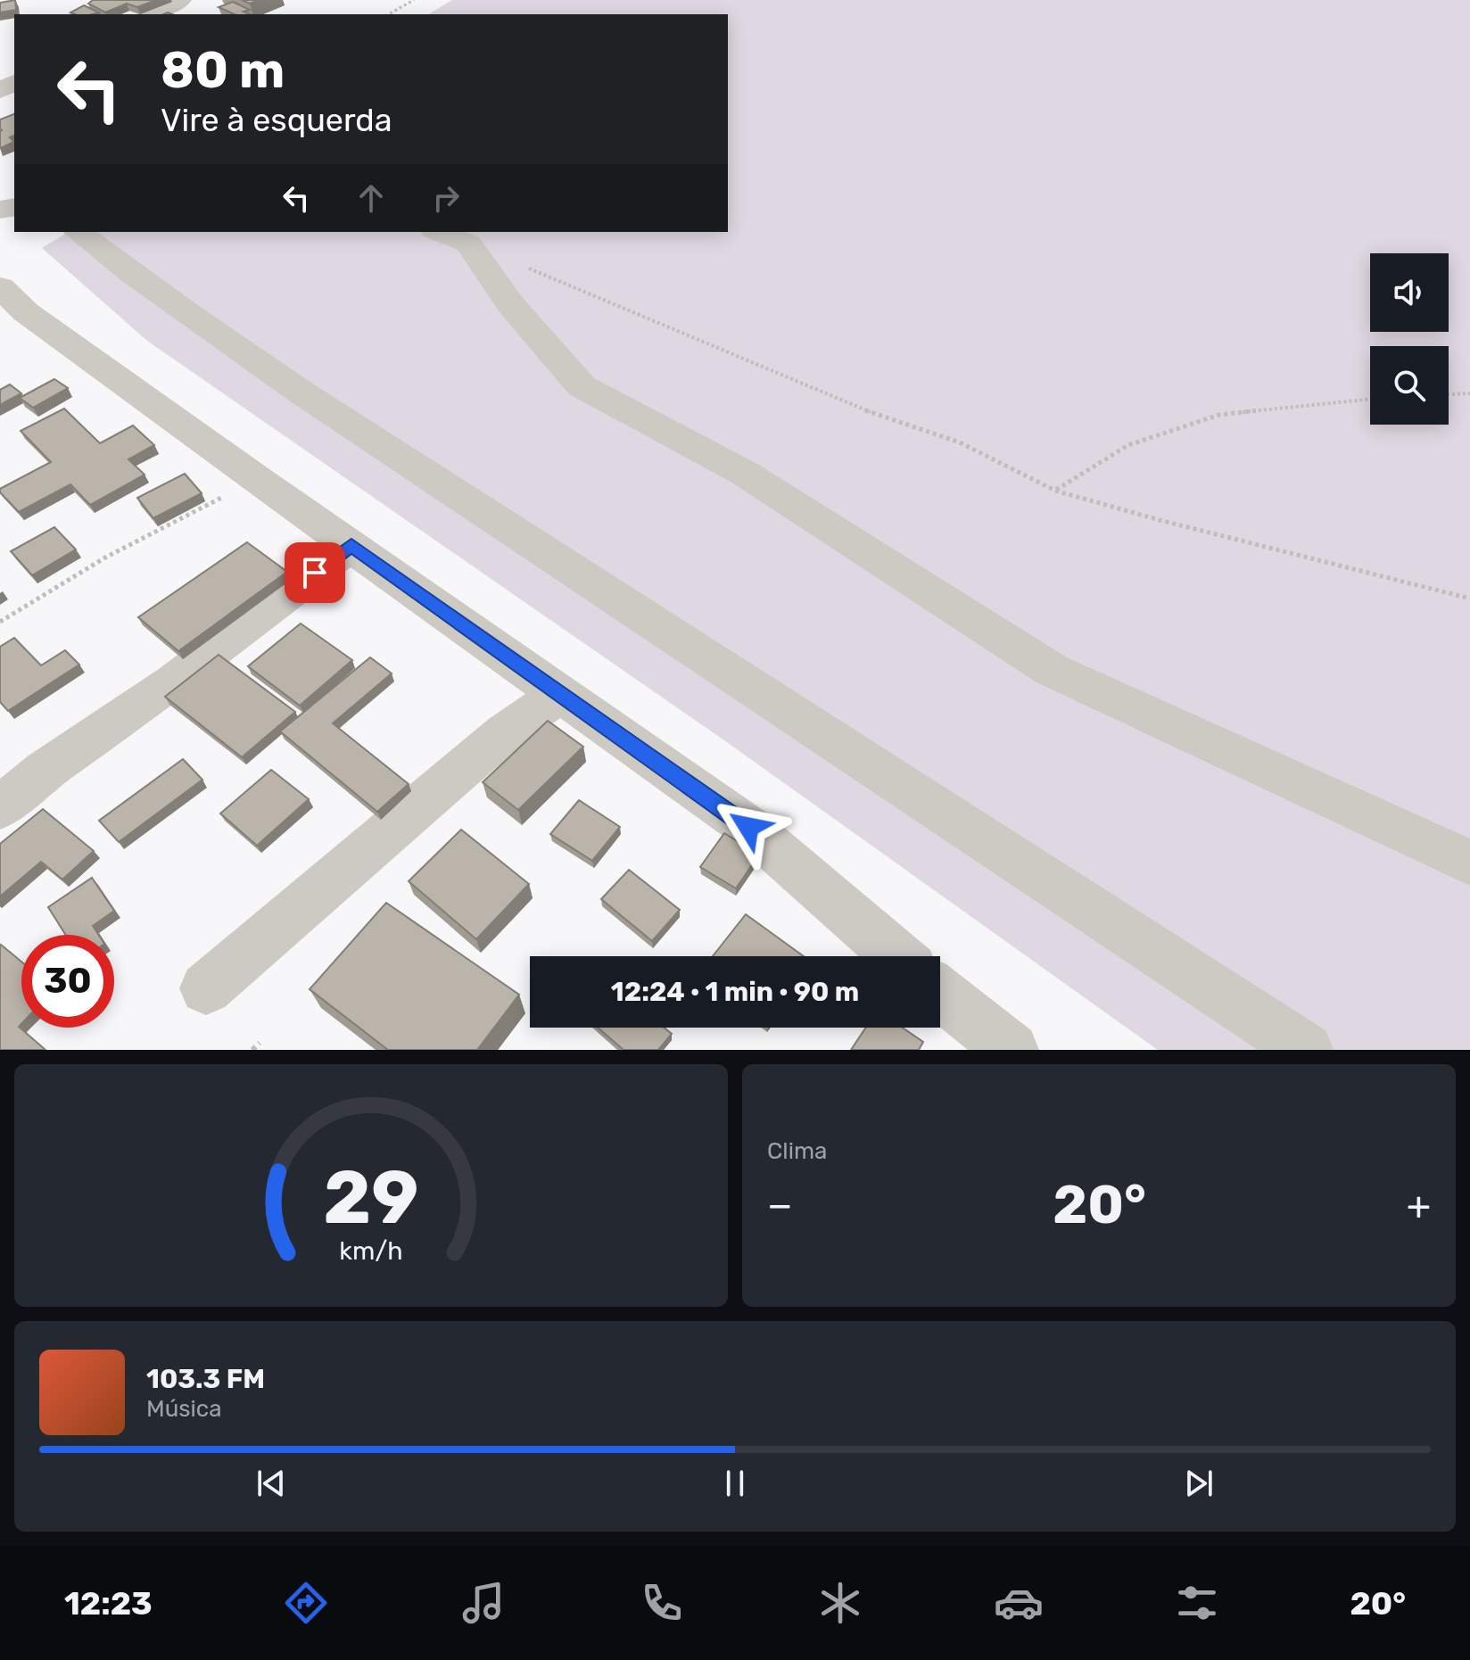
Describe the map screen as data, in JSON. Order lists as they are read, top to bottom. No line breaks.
{"page":{"turn":["80 m","Vire à esquerda"],"limit":"30","trip":"12:24 · 1 min · 90 m","tile":"Clima","heat":["−","20°","+"],"song":["103.3 FM","Música"],"tabs":["12:23","20°"],"gauge":["29","km/h"]}}
